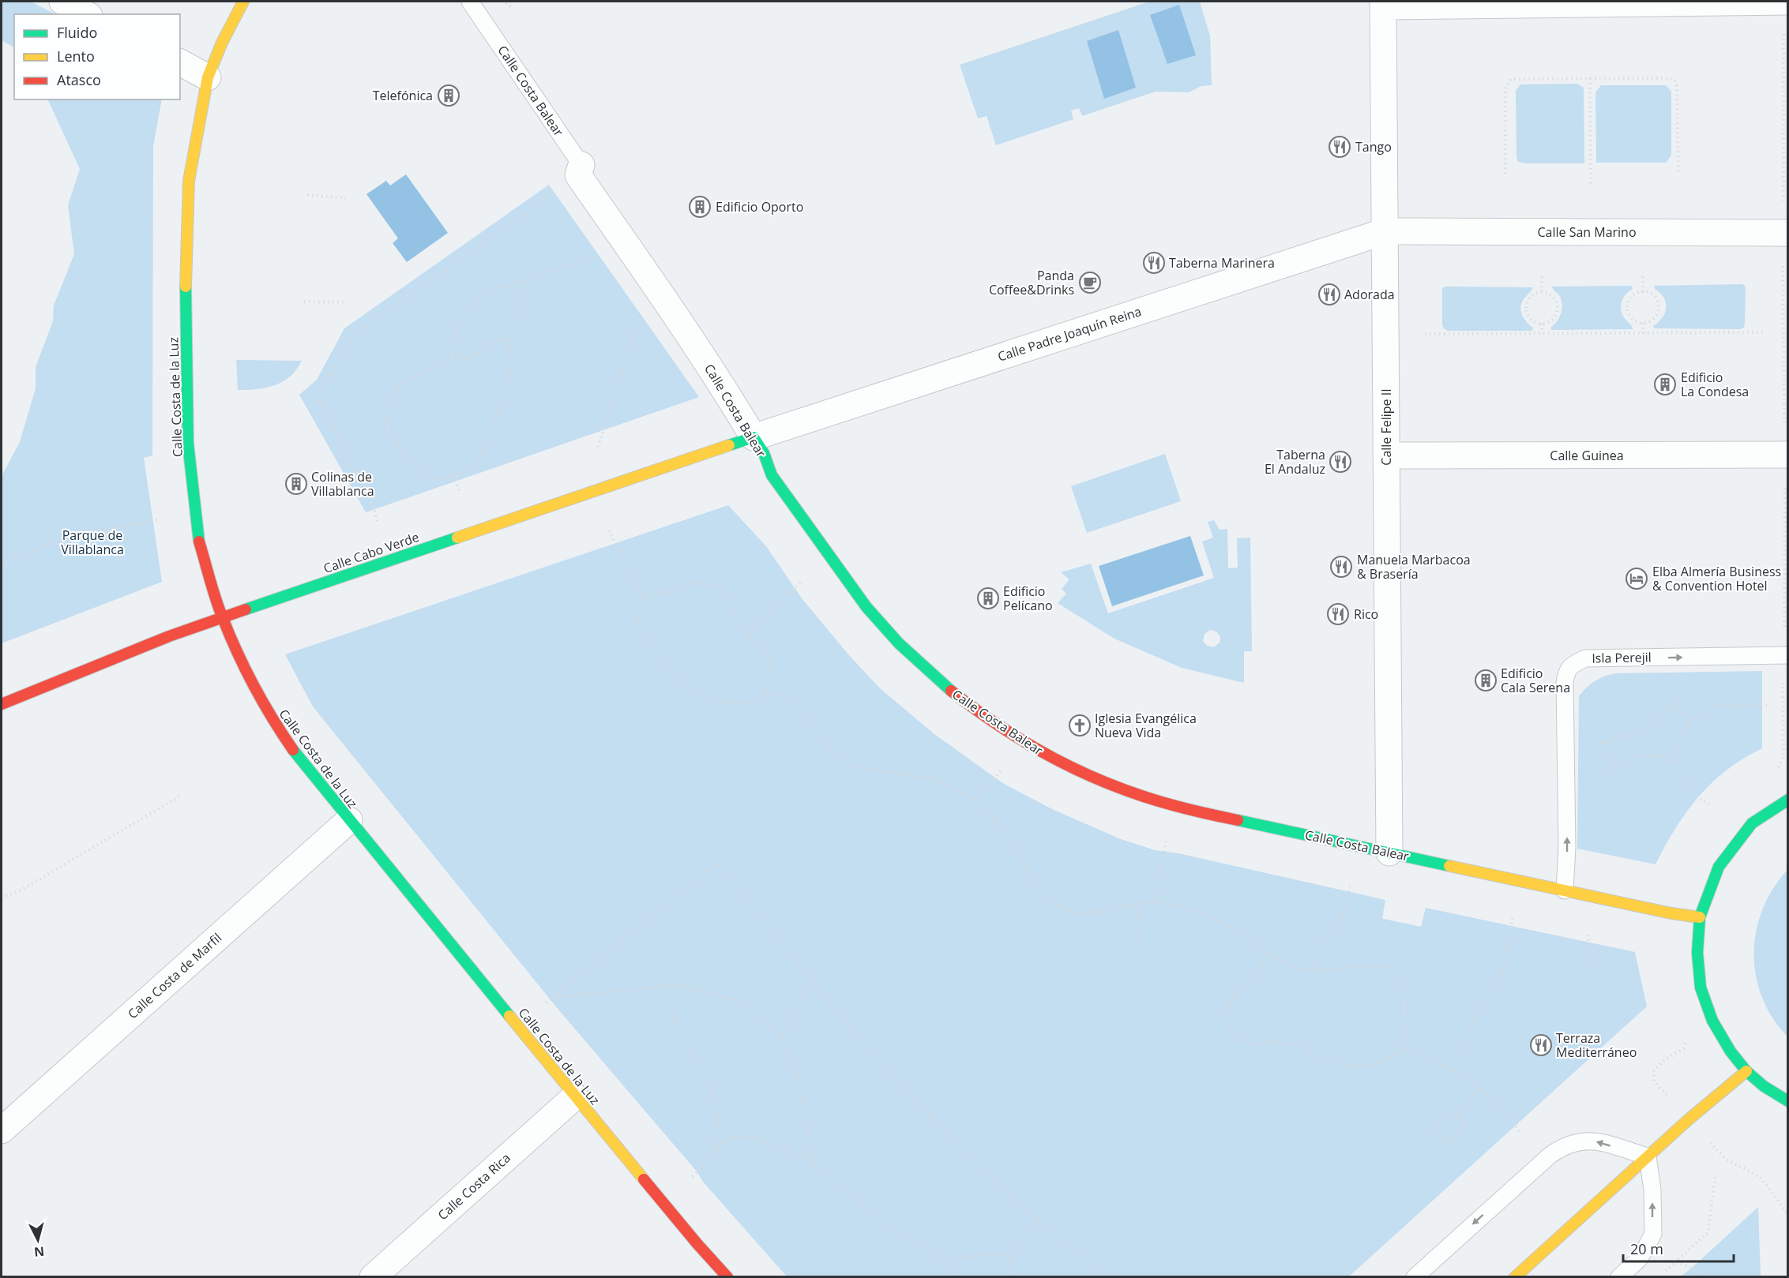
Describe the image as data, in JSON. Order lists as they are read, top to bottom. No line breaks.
{"streets":{"street":["Calle Costa Balear","Calle San Marino","Calle Padre Joaquín Reina","Calle Costa de la Luz","Calle Felipe II","Calle Guinea","Calle Cabo Verde","Calle Costa de Marfil","Calle Costa Rica"],"lane":["Isla Perejil"]},"crossings":[["Calle Costa Balear","Calle Padre Joaquín Reina"],["Calle Costa Balear","Calle Felipe II"],["Calle Costa Balear","Calle Cabo Verde"],["Calle Costa Balear","Isla Perejil"],["Calle San Marino","Calle Padre Joaquín Reina"],["Calle San Marino","Calle Felipe II"],["Calle Padre Joaquín Reina","Calle Felipe II"],["Calle Padre Joaquín Reina","Calle Cabo Verde"],["Calle Costa de la Luz","Calle Cabo Verde"],["Calle Costa de la Luz","Calle Costa de Marfil"],["Calle Costa de la Luz","Calle Costa Rica"],["Calle Felipe II","Calle Guinea"]],"parks":["Parque de Villablanca"],"places":{"building":["Telefónica","Edificio Oporto","Edificio La Condesa","Colinas de Villablanca","Edificio Pelícano","Edificio Cala Serena"],"restaurant":["Tango","Taberna Marinera","Adorada","Taberna El Andaluz","Manuela Marbacoa & Brasería","Rico","Terraza Mediterráneo"],"cafe":["Panda Coffee&Drinks"],"hotel":["Elba Almería Business & Convention Hotel"],"church":["Iglesia Evangélica Nueva Vida"]},"legend":["Fluido","Lento","Atasco"],"scale_bar":"20 m","north":"bottom"}
